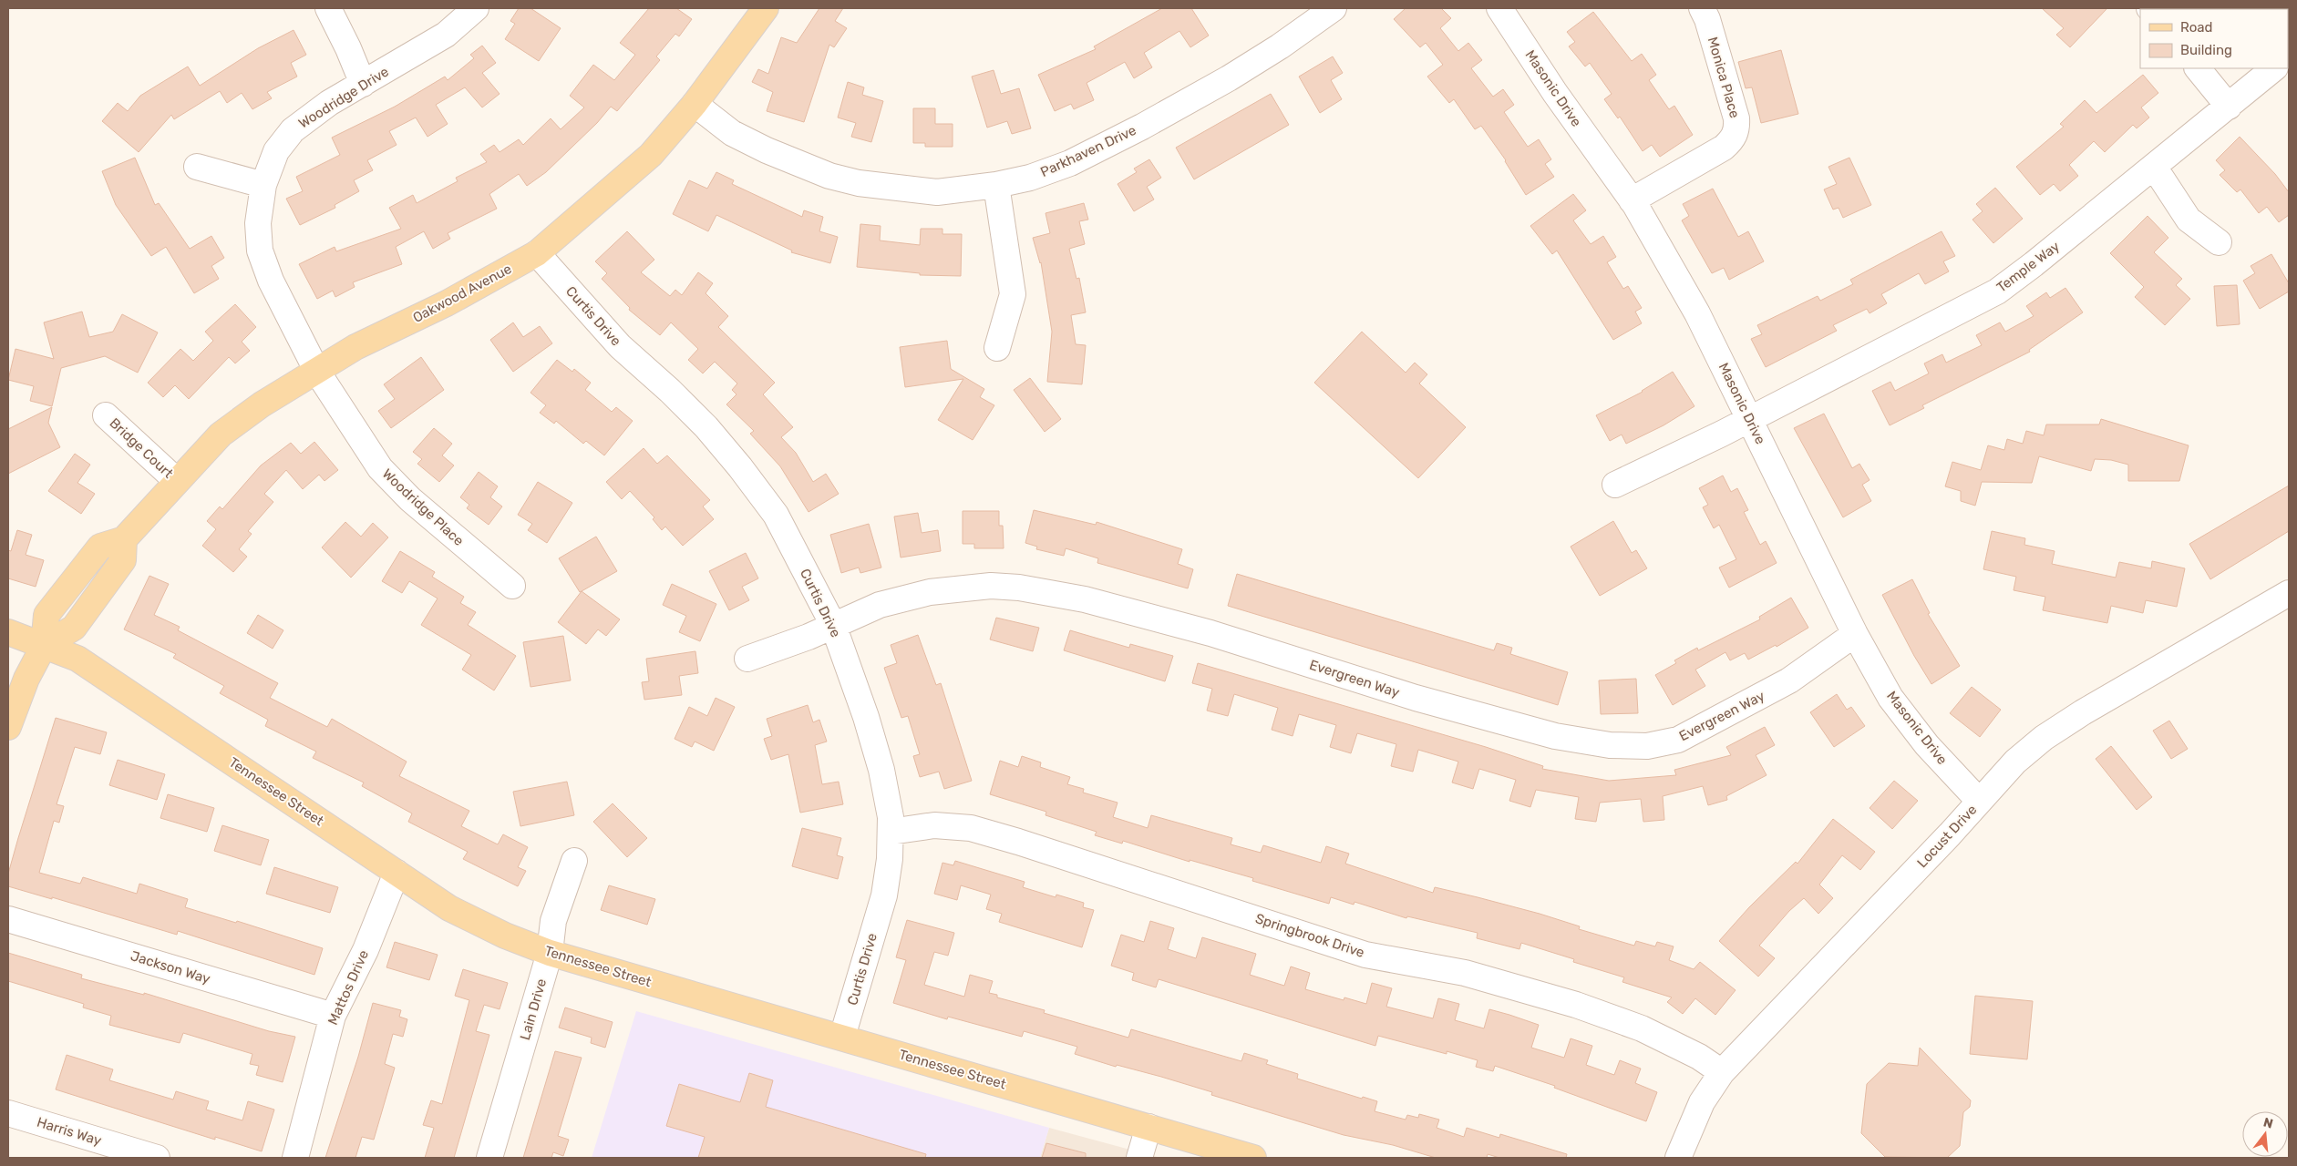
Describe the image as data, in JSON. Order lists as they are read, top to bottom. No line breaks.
{"streets":{"main road":["Oakwood Avenue","Tennessee Street"],"street":["Monica Place","Masonic Drive","Woodridge Drive","Parkhaven Drive","Temple Way","Curtis Drive","Bridge Court","Woodridge Place","Evergreen Way","Locust Drive","Springbrook Drive","Jackson Way","Mattos Drive","Lain Drive","Harris Way"]},"crossings":[["Monica Place","Masonic Drive"],["Masonic Drive","Temple Way"],["Masonic Drive","Evergreen Way"],["Masonic Drive","Locust Drive"],["Woodridge Drive","Oakwood Avenue"],["Woodridge Drive","Woodridge Place"],["Parkhaven Drive","Oakwood Avenue"],["Oakwood Avenue","Curtis Drive"],["Oakwood Avenue","Bridge Court"],["Oakwood Avenue","Woodridge Place"],["Oakwood Avenue","Tennessee Street"],["Curtis Drive","Evergreen Way"],["Curtis Drive","Tennessee Street"],["Curtis Drive","Springbrook Drive"],["Tennessee Street","Mattos Drive"],["Tennessee Street","Lain Drive"],["Locust Drive","Springbrook Drive"],["Jackson Way","Mattos Drive"]],"legend":["Road","Building"],"north":"top"}
